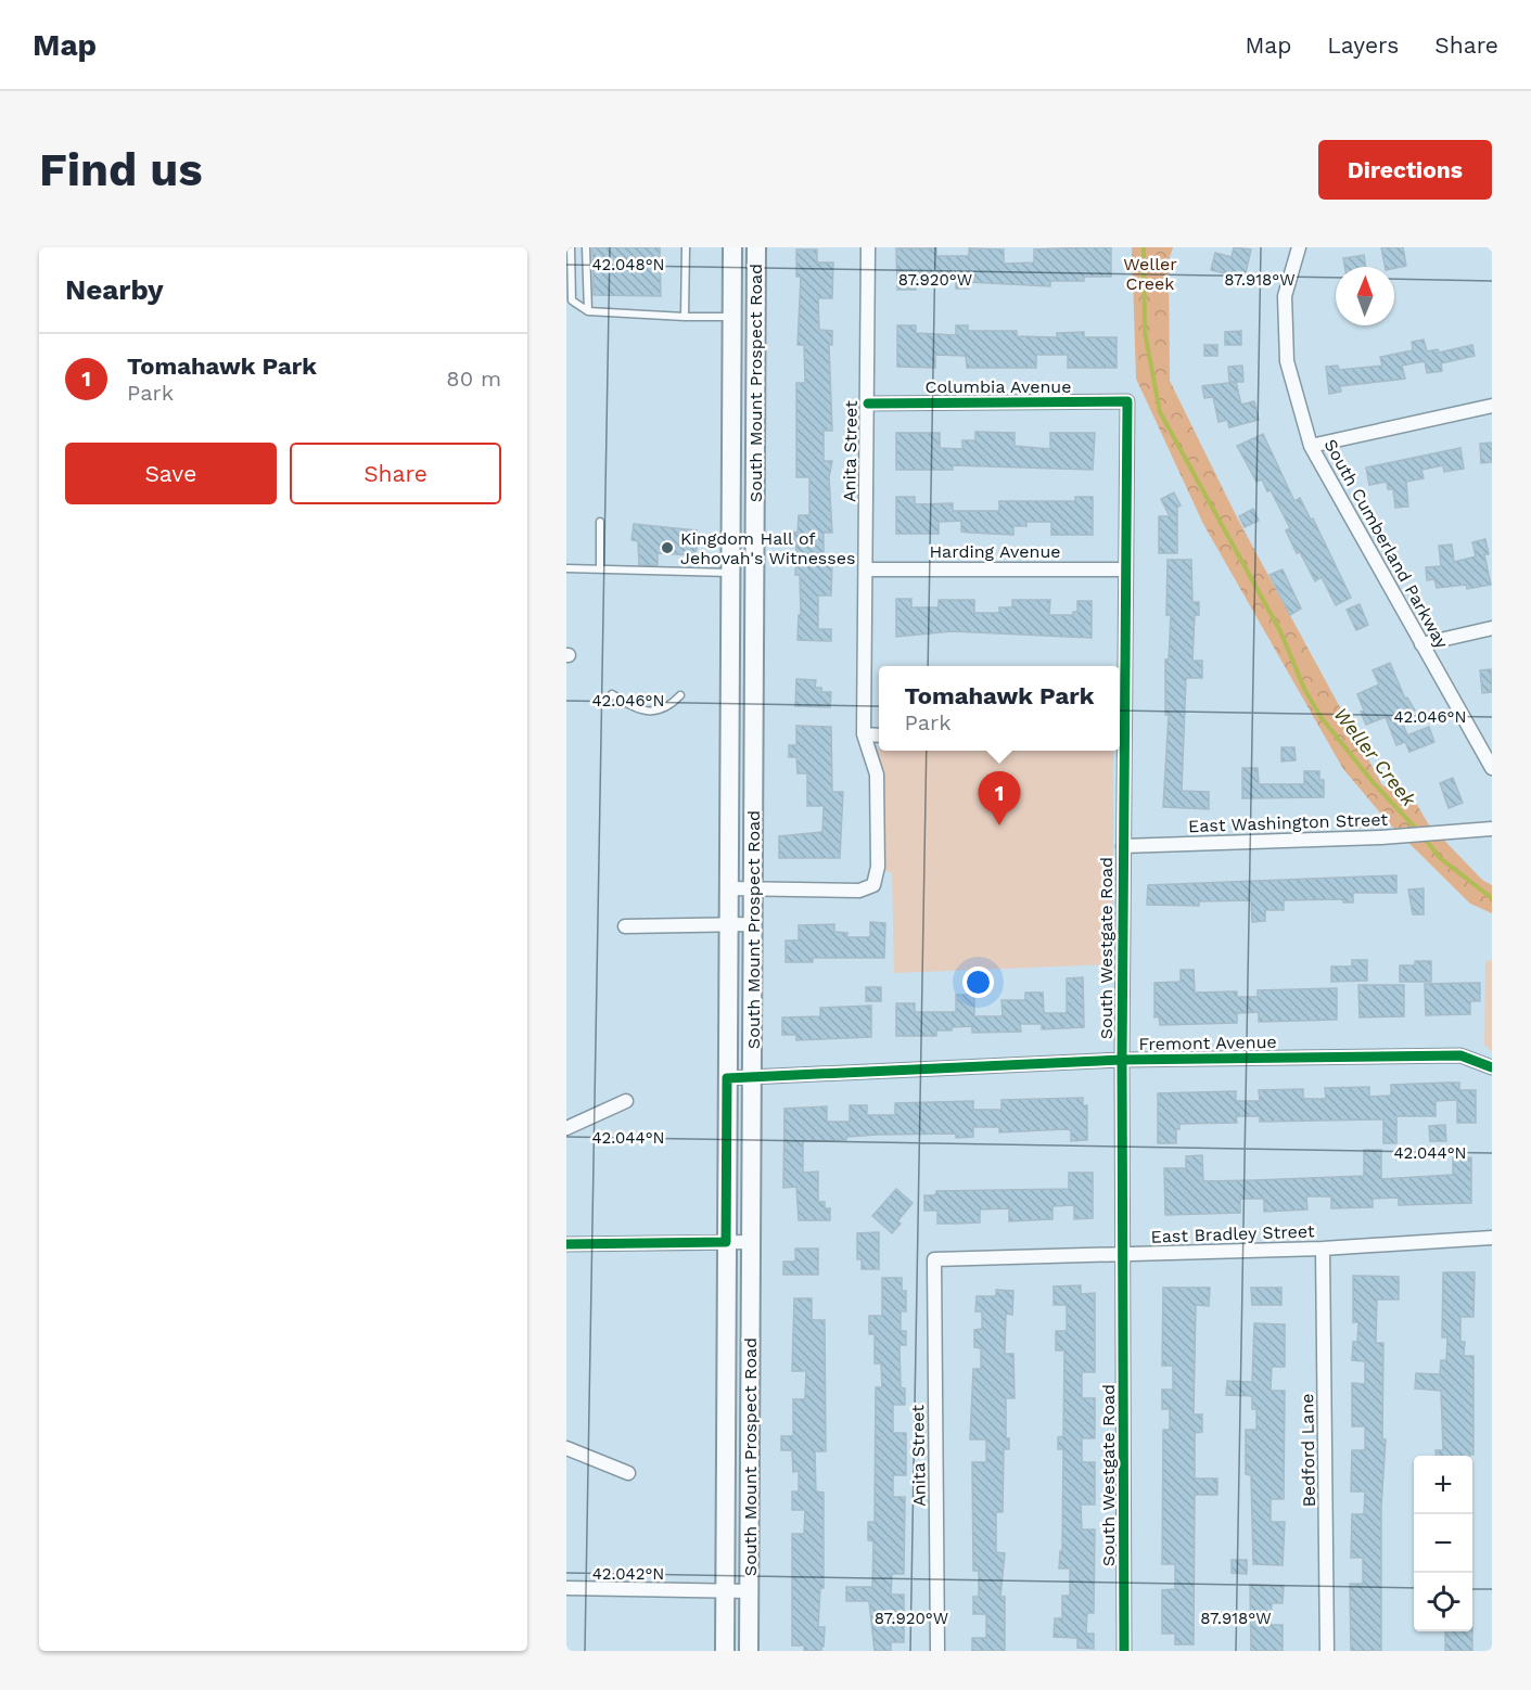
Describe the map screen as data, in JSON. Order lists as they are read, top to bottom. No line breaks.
{"streets":{"main road":["South Mount Prospect Road"],"street":["Columbia Avenue","Anita Street","South Cumberland Parkway","Harding Avenue","East Washington Street","South Westgate Road","Fremont Avenue","East Bradley Street","Bedford Lane"]},"crossings":[["South Mount Prospect Road","Anita Street"],["South Mount Prospect Road","Fremont Avenue"],["Columbia Avenue","Anita Street"],["Columbia Avenue","South Westgate Road"],["Anita Street","Harding Avenue"],["Anita Street","East Bradley Street"],["Harding Avenue","South Westgate Road"],["East Washington Street","South Westgate Road"],["South Westgate Road","Fremont Avenue"],["South Westgate Road","East Bradley Street"],["East Bradley Street","Bedford Lane"]],"water":["Weller Creek"],"parks":["Weller Creek"],"places":["Kingdom Hall of Jehovah's Witnesses"],"north":"top","page":{"header":"Map","nav":["Map","Layers","Share"],"buttons":["Directions",["Save","Share"]],"title":"Find us","heading":"Nearby","list":[{"mark":"1","name":"Tomahawk Park","note":"Park","value":"80 m"}],"popup":["Tomahawk Park","Park"],"pins":"1","map_buttons":["+","−"]},"coordinates":["42.048°N","87.920°W","87.918°W","42.046°N","42.044°N","42.042°N"]}
